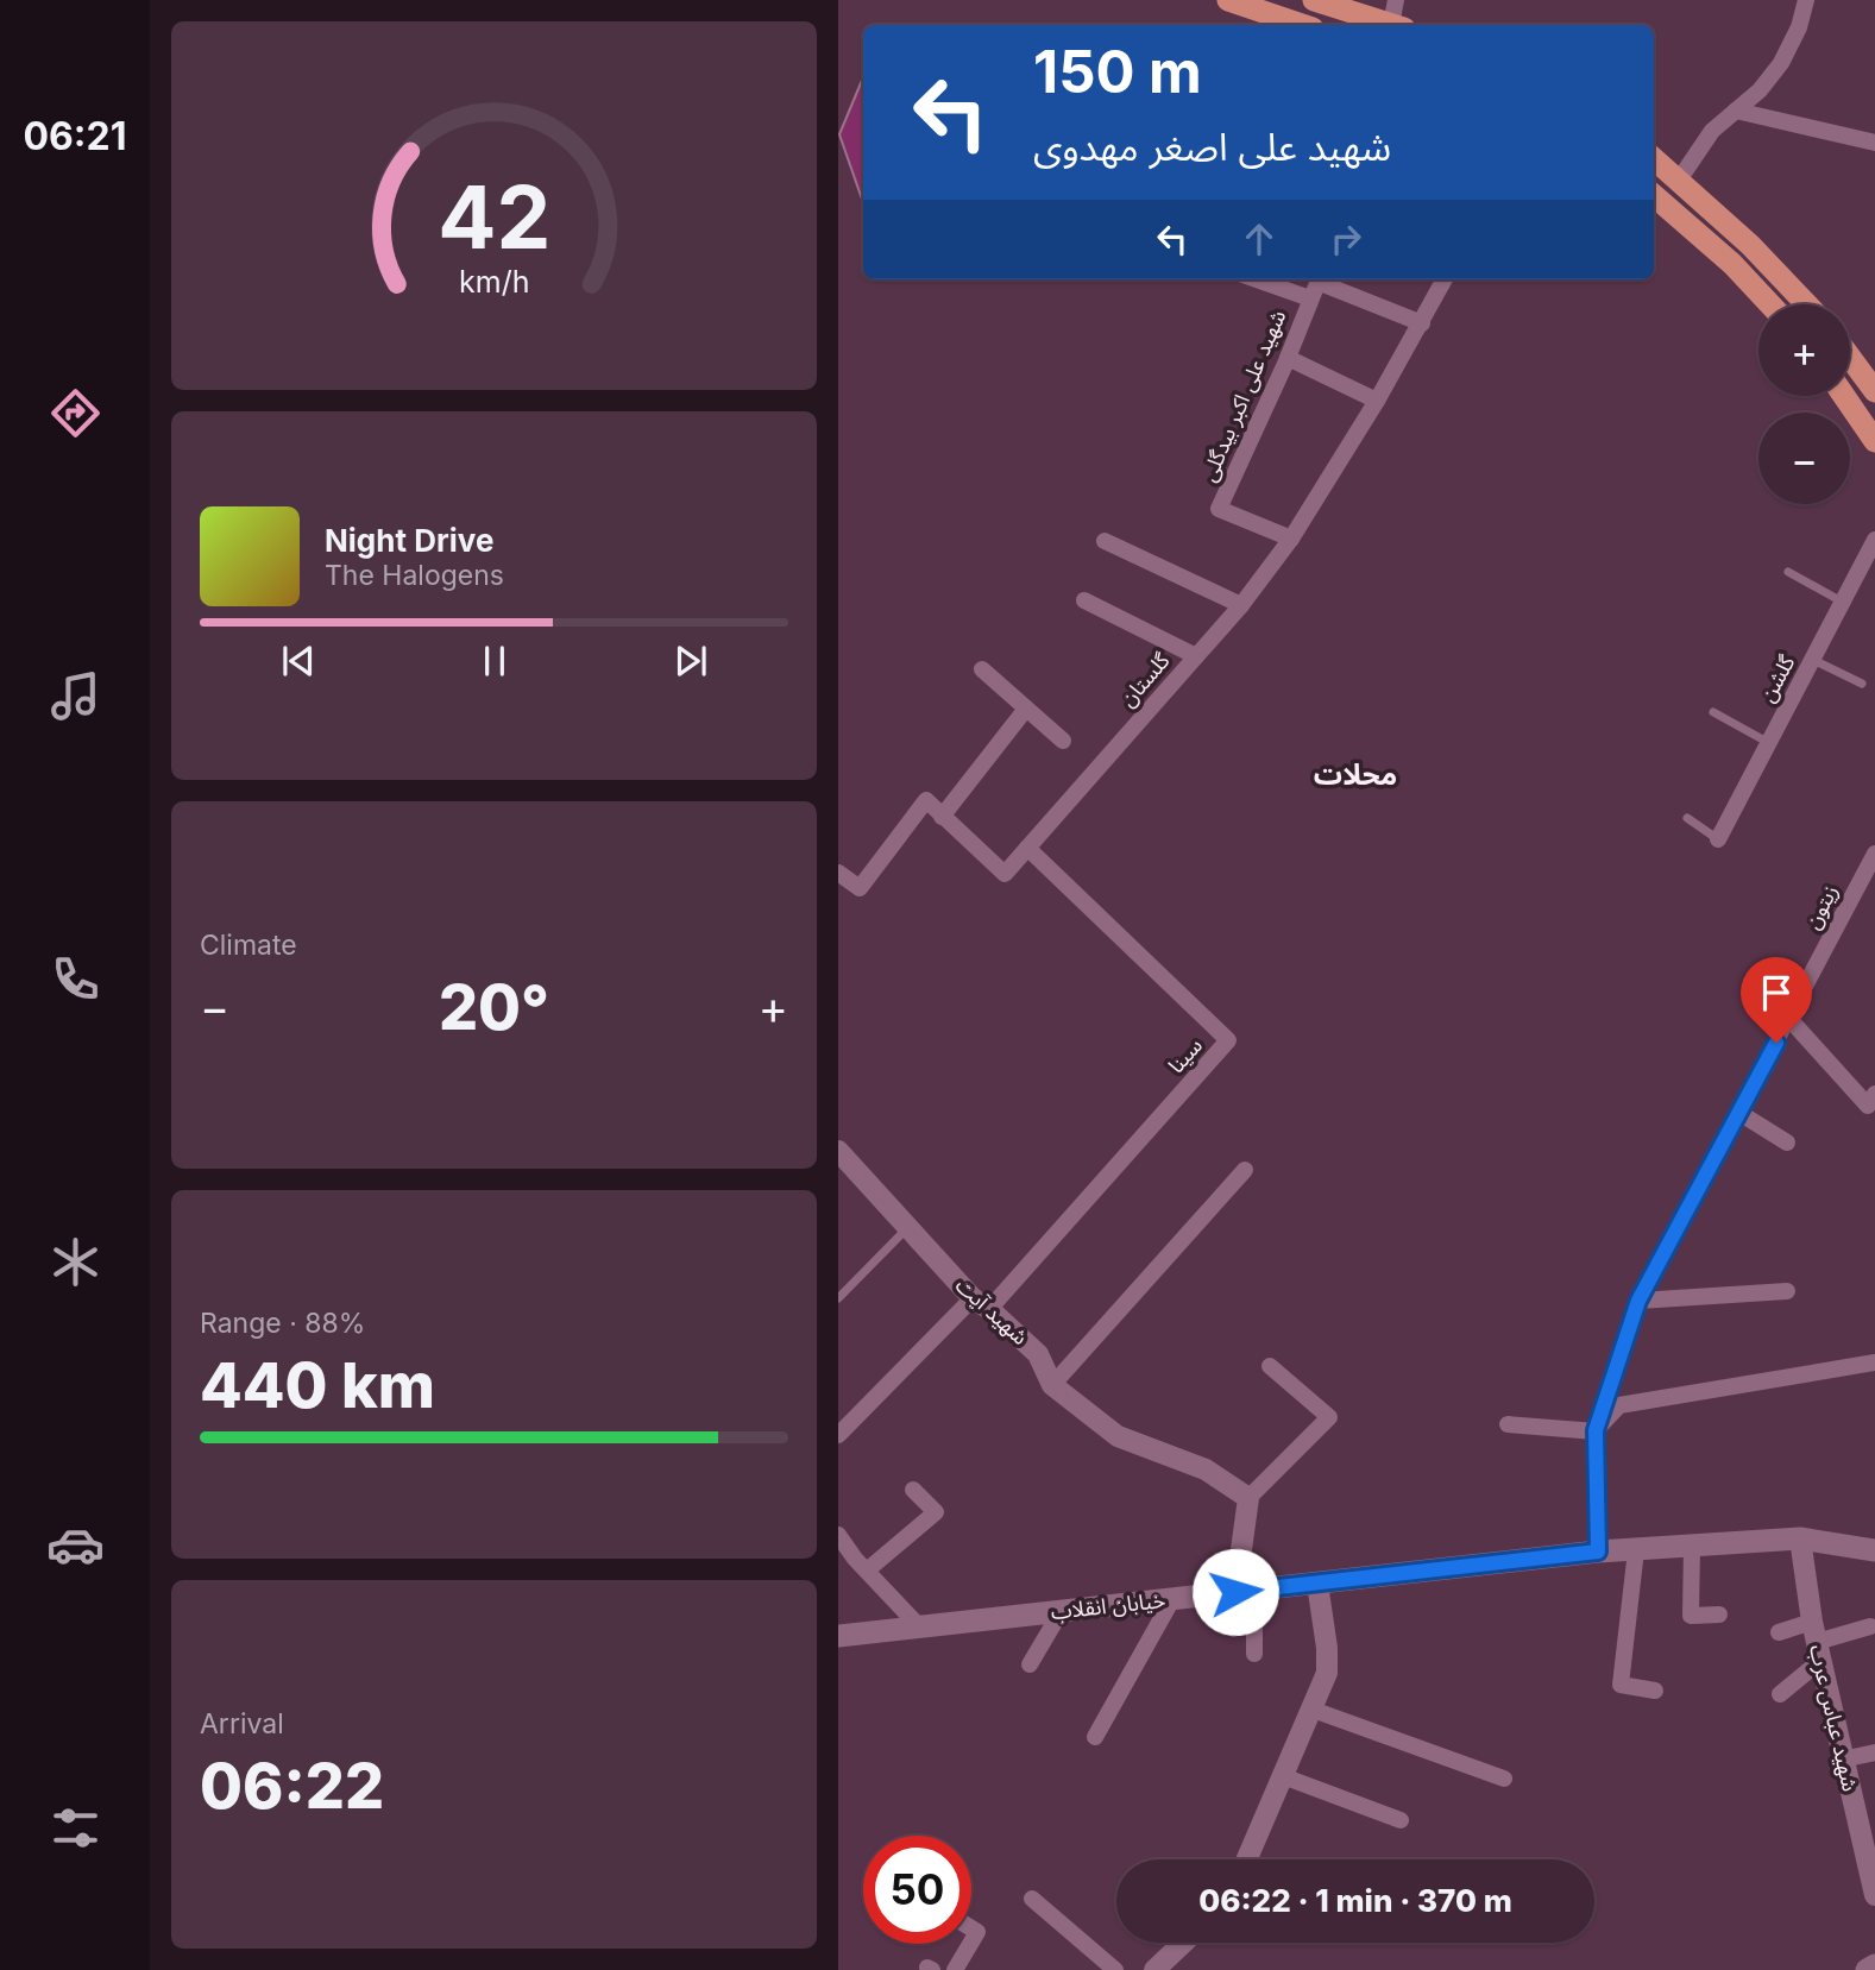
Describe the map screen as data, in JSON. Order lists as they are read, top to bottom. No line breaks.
{"streets":{"main road":["خیابان انقلاب"],"street":["شهید علی اکبر بیدگلی","گلشن","گلستان","زیتون","سینا","شهید آیت","شهید عباس عرب"]},"crossings":[["شهید علی اکبر بیدگلی","گلستان"],["گلستان","سینا"],["زیتون","خیابان انقلاب"],["سینا","شهید آیت"],["خیابان انقلاب","شهید عباس عرب"]],"districts":["محلات"],"page":{"tabs":"06:21","turn":["150 m","شهید علی اصغر مهدوی"],"map_buttons":["+","−"],"song":["Night Drive","The Halogens"],"tile":["Climate",["Range · 88%","440 km"],["Arrival","06:22"]],"heat":["−","20°","+"],"limit":"50","trip":"06:22 · 1 min · 370 m","gauge":["42","km/h"]}}
